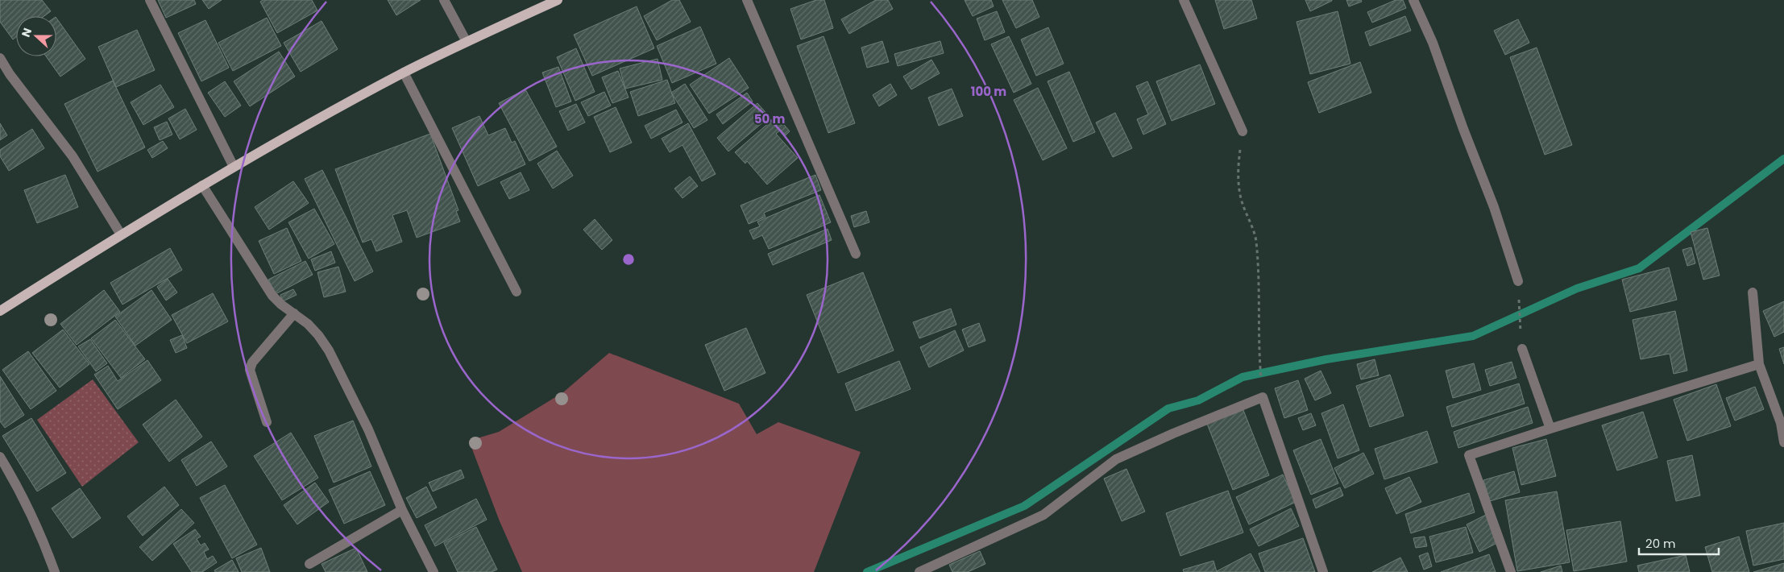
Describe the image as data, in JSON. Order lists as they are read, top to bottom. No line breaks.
{"scale_bar":"20 m","north":"left","rings":["100 m","50 m"]}
